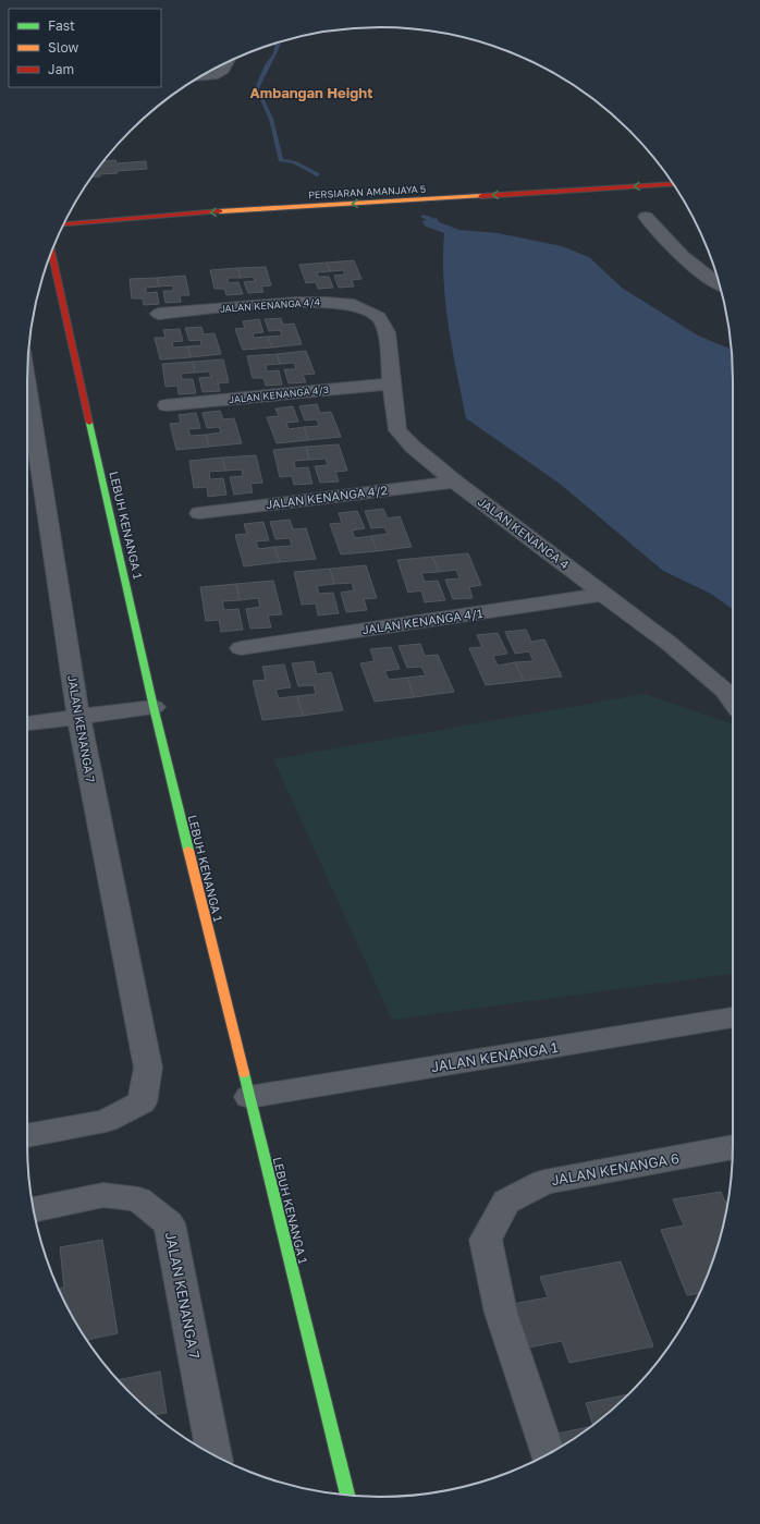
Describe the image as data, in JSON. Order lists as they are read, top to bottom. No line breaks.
{"streets":{"street":["PERSIARAN AMANJAYA 5","JALAN KENANGA 4/4","JALAN KENANGA 4/3","JALAN KENANGA 4/2","LEBUH KENANGA 1","JALAN KENANGA 4","JALAN KENANGA 4/1","JALAN KENANGA 7","JALAN KENANGA 1","JALAN KENANGA 6"]},"crossings":[["JALAN KENANGA 4/4","JALAN KENANGA 4"],["JALAN KENANGA 4/3","JALAN KENANGA 4"],["JALAN KENANGA 4/2","JALAN KENANGA 4"],["LEBUH KENANGA 1","JALAN KENANGA 1"],["JALAN KENANGA 4","JALAN KENANGA 4/1"]],"one_way":["PERSIARAN AMANJAYA 5"],"districts":["Ambangan Height"],"legend":["Fast","Slow","Jam"]}
